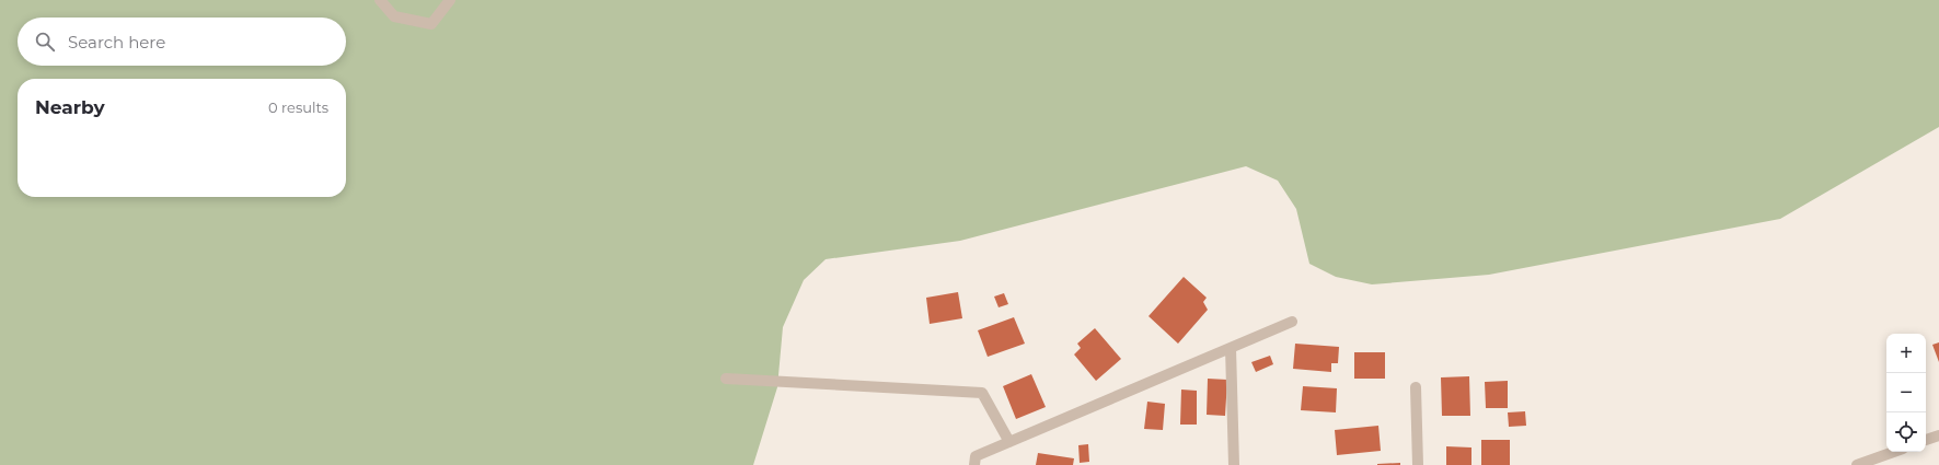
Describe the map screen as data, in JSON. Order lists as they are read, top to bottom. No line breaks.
{"page":{"search":"Search here","heading":["Nearby","0 results"],"map_buttons":["+","−"]}}
